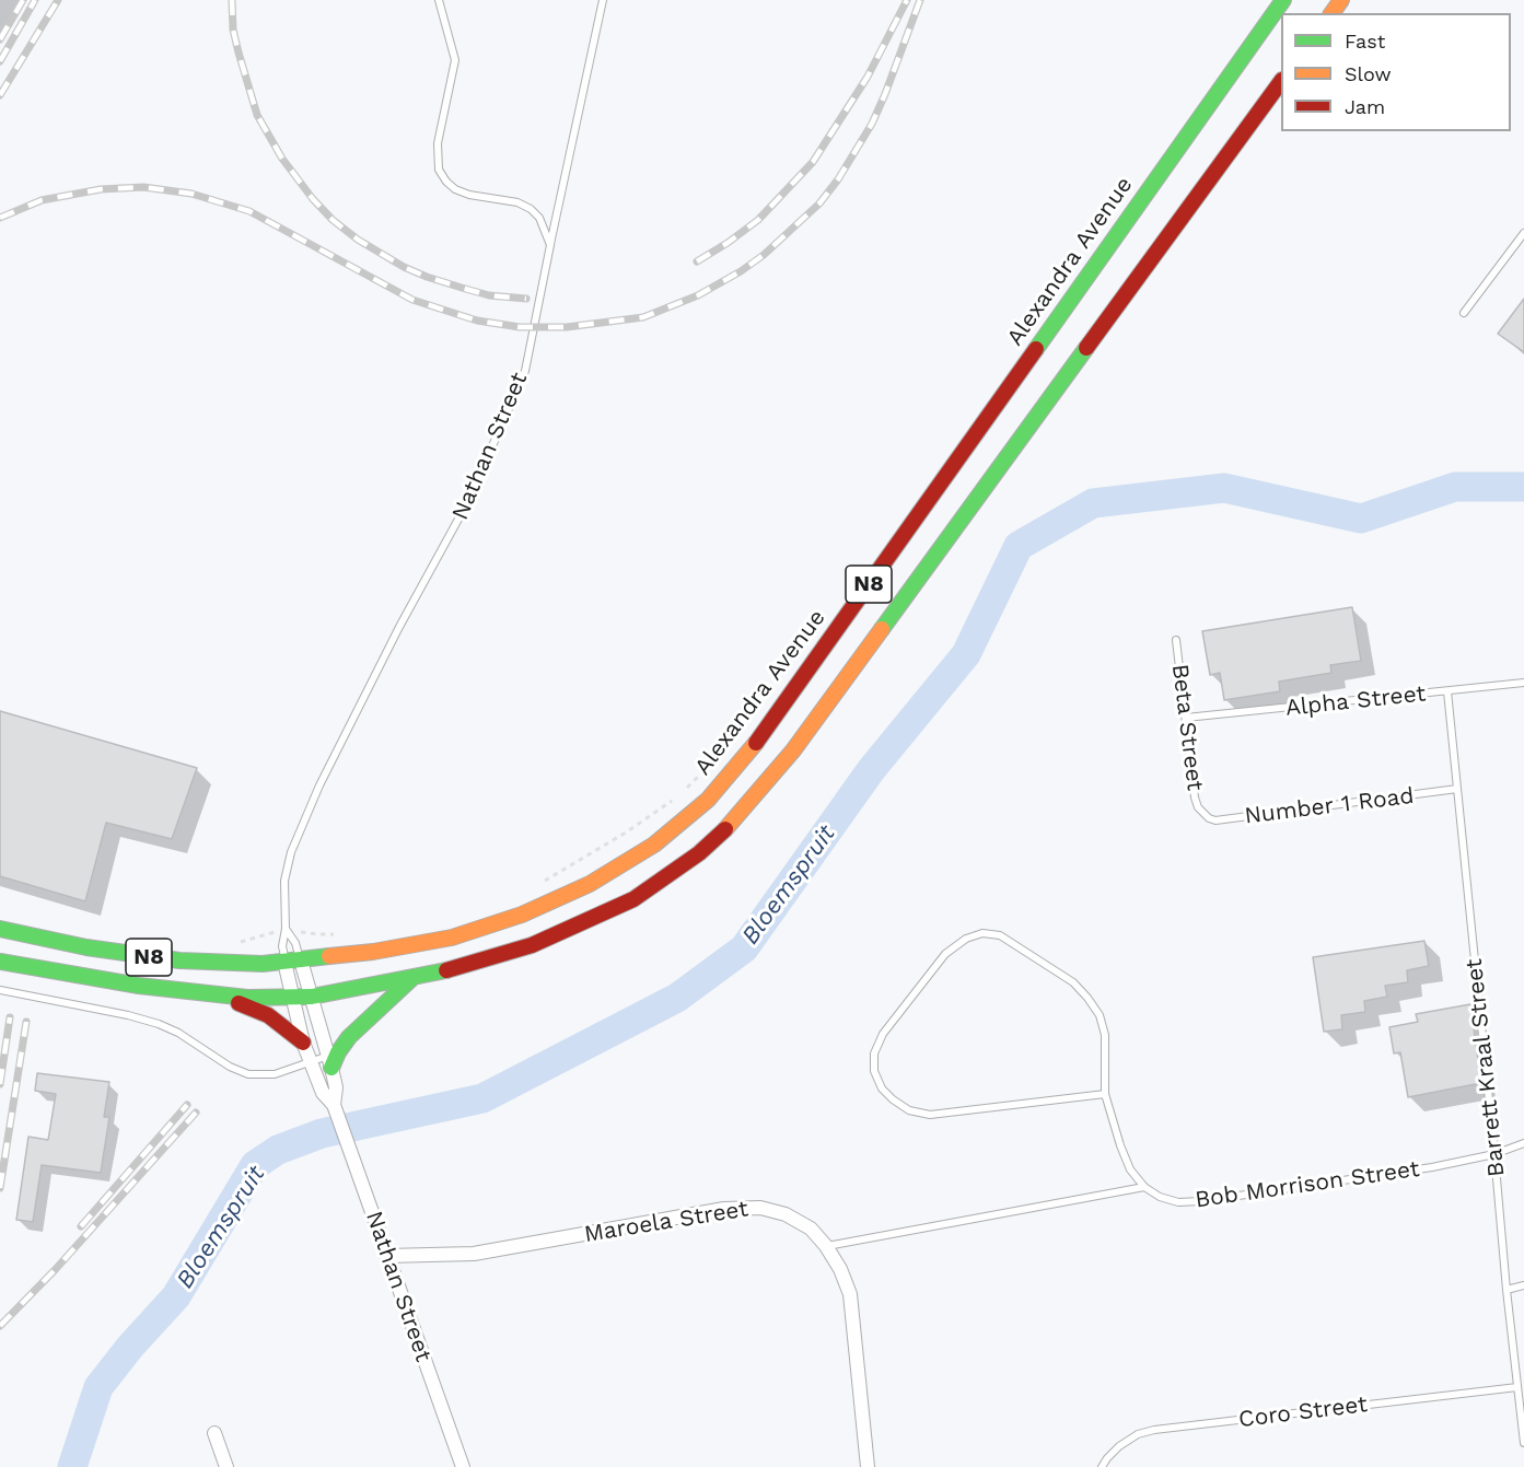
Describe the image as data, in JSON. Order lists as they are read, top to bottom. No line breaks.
{"streets":{"highway":["Alexandra Avenue","N8"],"street":["Nathan Street","Maroela Street"],"lane":["Alpha Street","Beta Street","Number 1 Road","Barrett Kraal Street","Bob Morrison Street","Coro Street"]},"crossings":[["Alexandra Avenue","Nathan Street"],["Nathan Street","N8"],["Nathan Street","Maroela Street"],["Alpha Street","Beta Street"],["Alpha Street","Barrett Kraal Street"],["Beta Street","Number 1 Road"],["Number 1 Road","Barrett Kraal Street"],["Barrett Kraal Street","Bob Morrison Street"],["Barrett Kraal Street","Coro Street"]],"water":["Bloemspruit"],"legend":["Fast","Slow","Jam"]}
